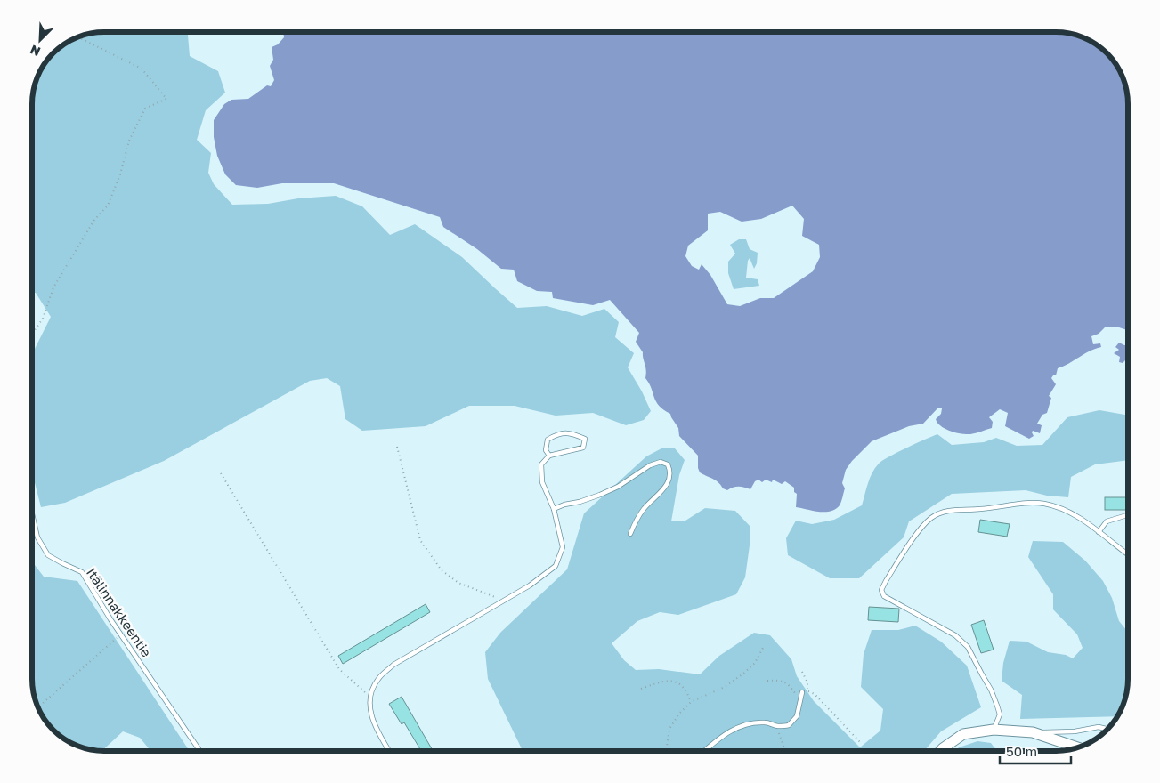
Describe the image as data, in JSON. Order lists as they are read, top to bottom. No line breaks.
{"streets":{"lane":["Itälinnakkeentie"]},"scale_bar":"50 m","north":"bottom left"}
